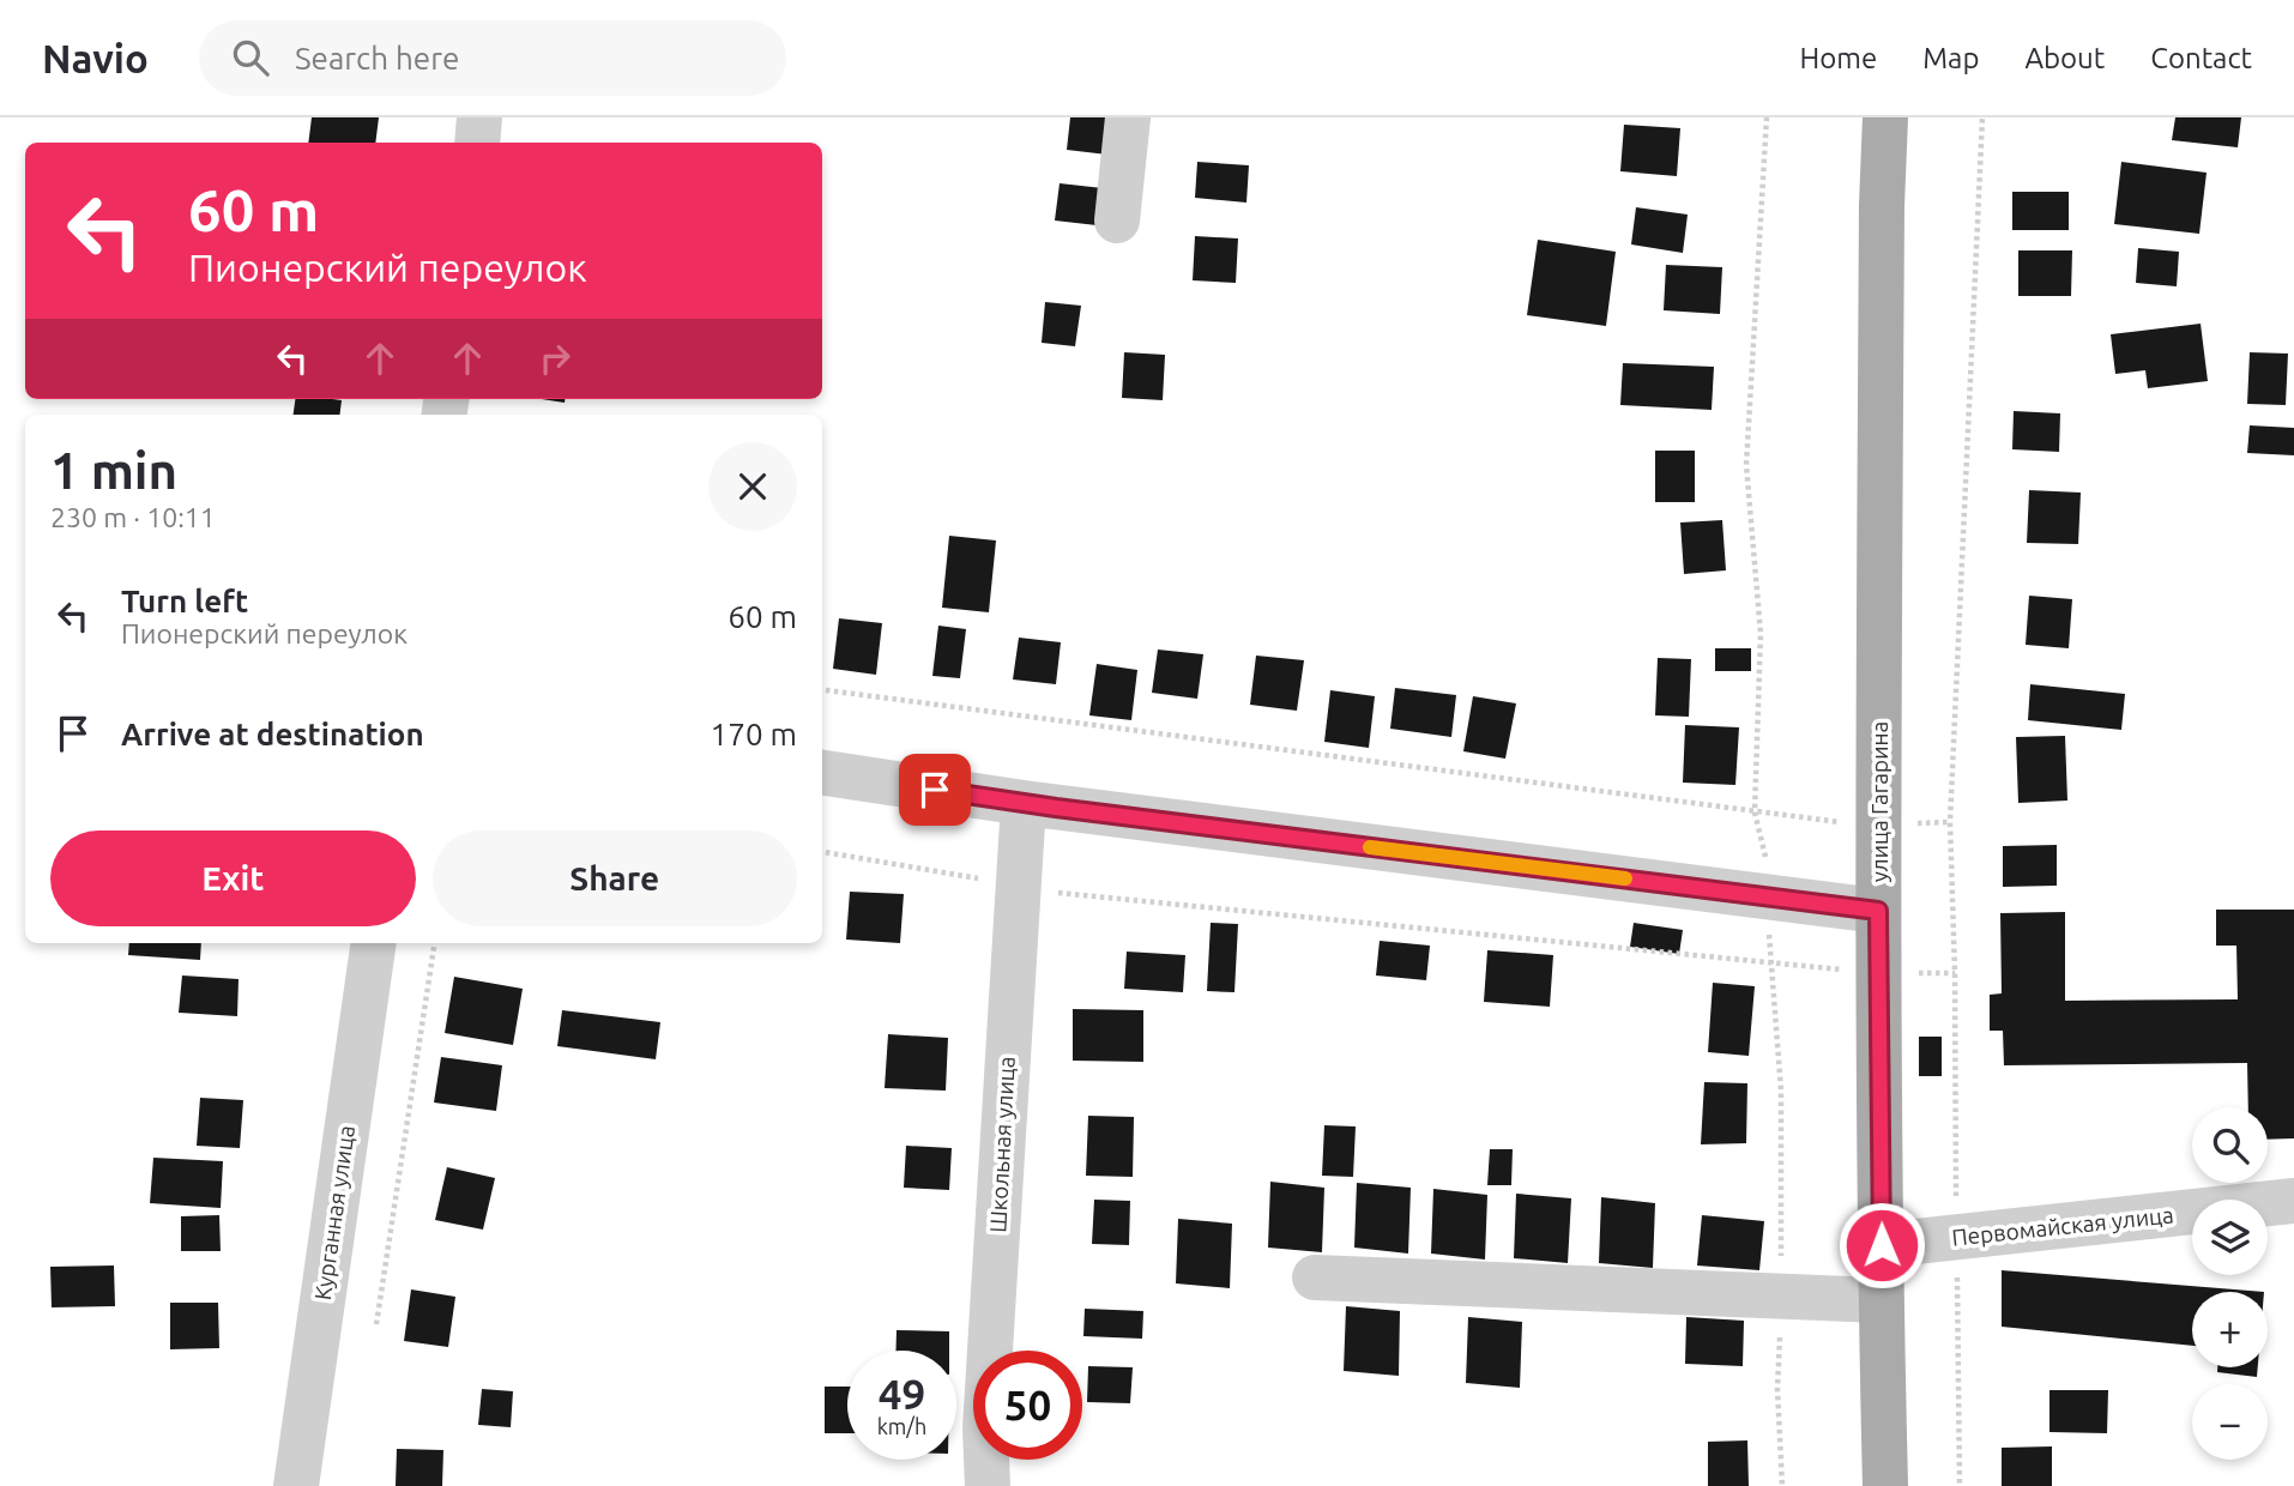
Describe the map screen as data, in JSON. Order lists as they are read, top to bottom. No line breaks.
{"streets":{"main road":["улица Гагарина"],"street":["Школьная улица","Курганная улица","Первомайская улица"]},"crossings":[["улица Гагарина","Первомайская улица"]],"page":{"header":"Navio","search":"Search here","nav":["Home","Map","About","Contact"],"turn":["60 m","Пионерский переулок"],"heading":["1 min","230 m · 10:11"],"list":[{"name":"Turn left","note":"Пионерский переулок","value":"60 m"},{"name":"Arrive at destination","value":"170 m"}],"buttons":["Exit","Share"],"map_buttons":["+","−"],"speed":"49 km/h","limit":"50"}}
